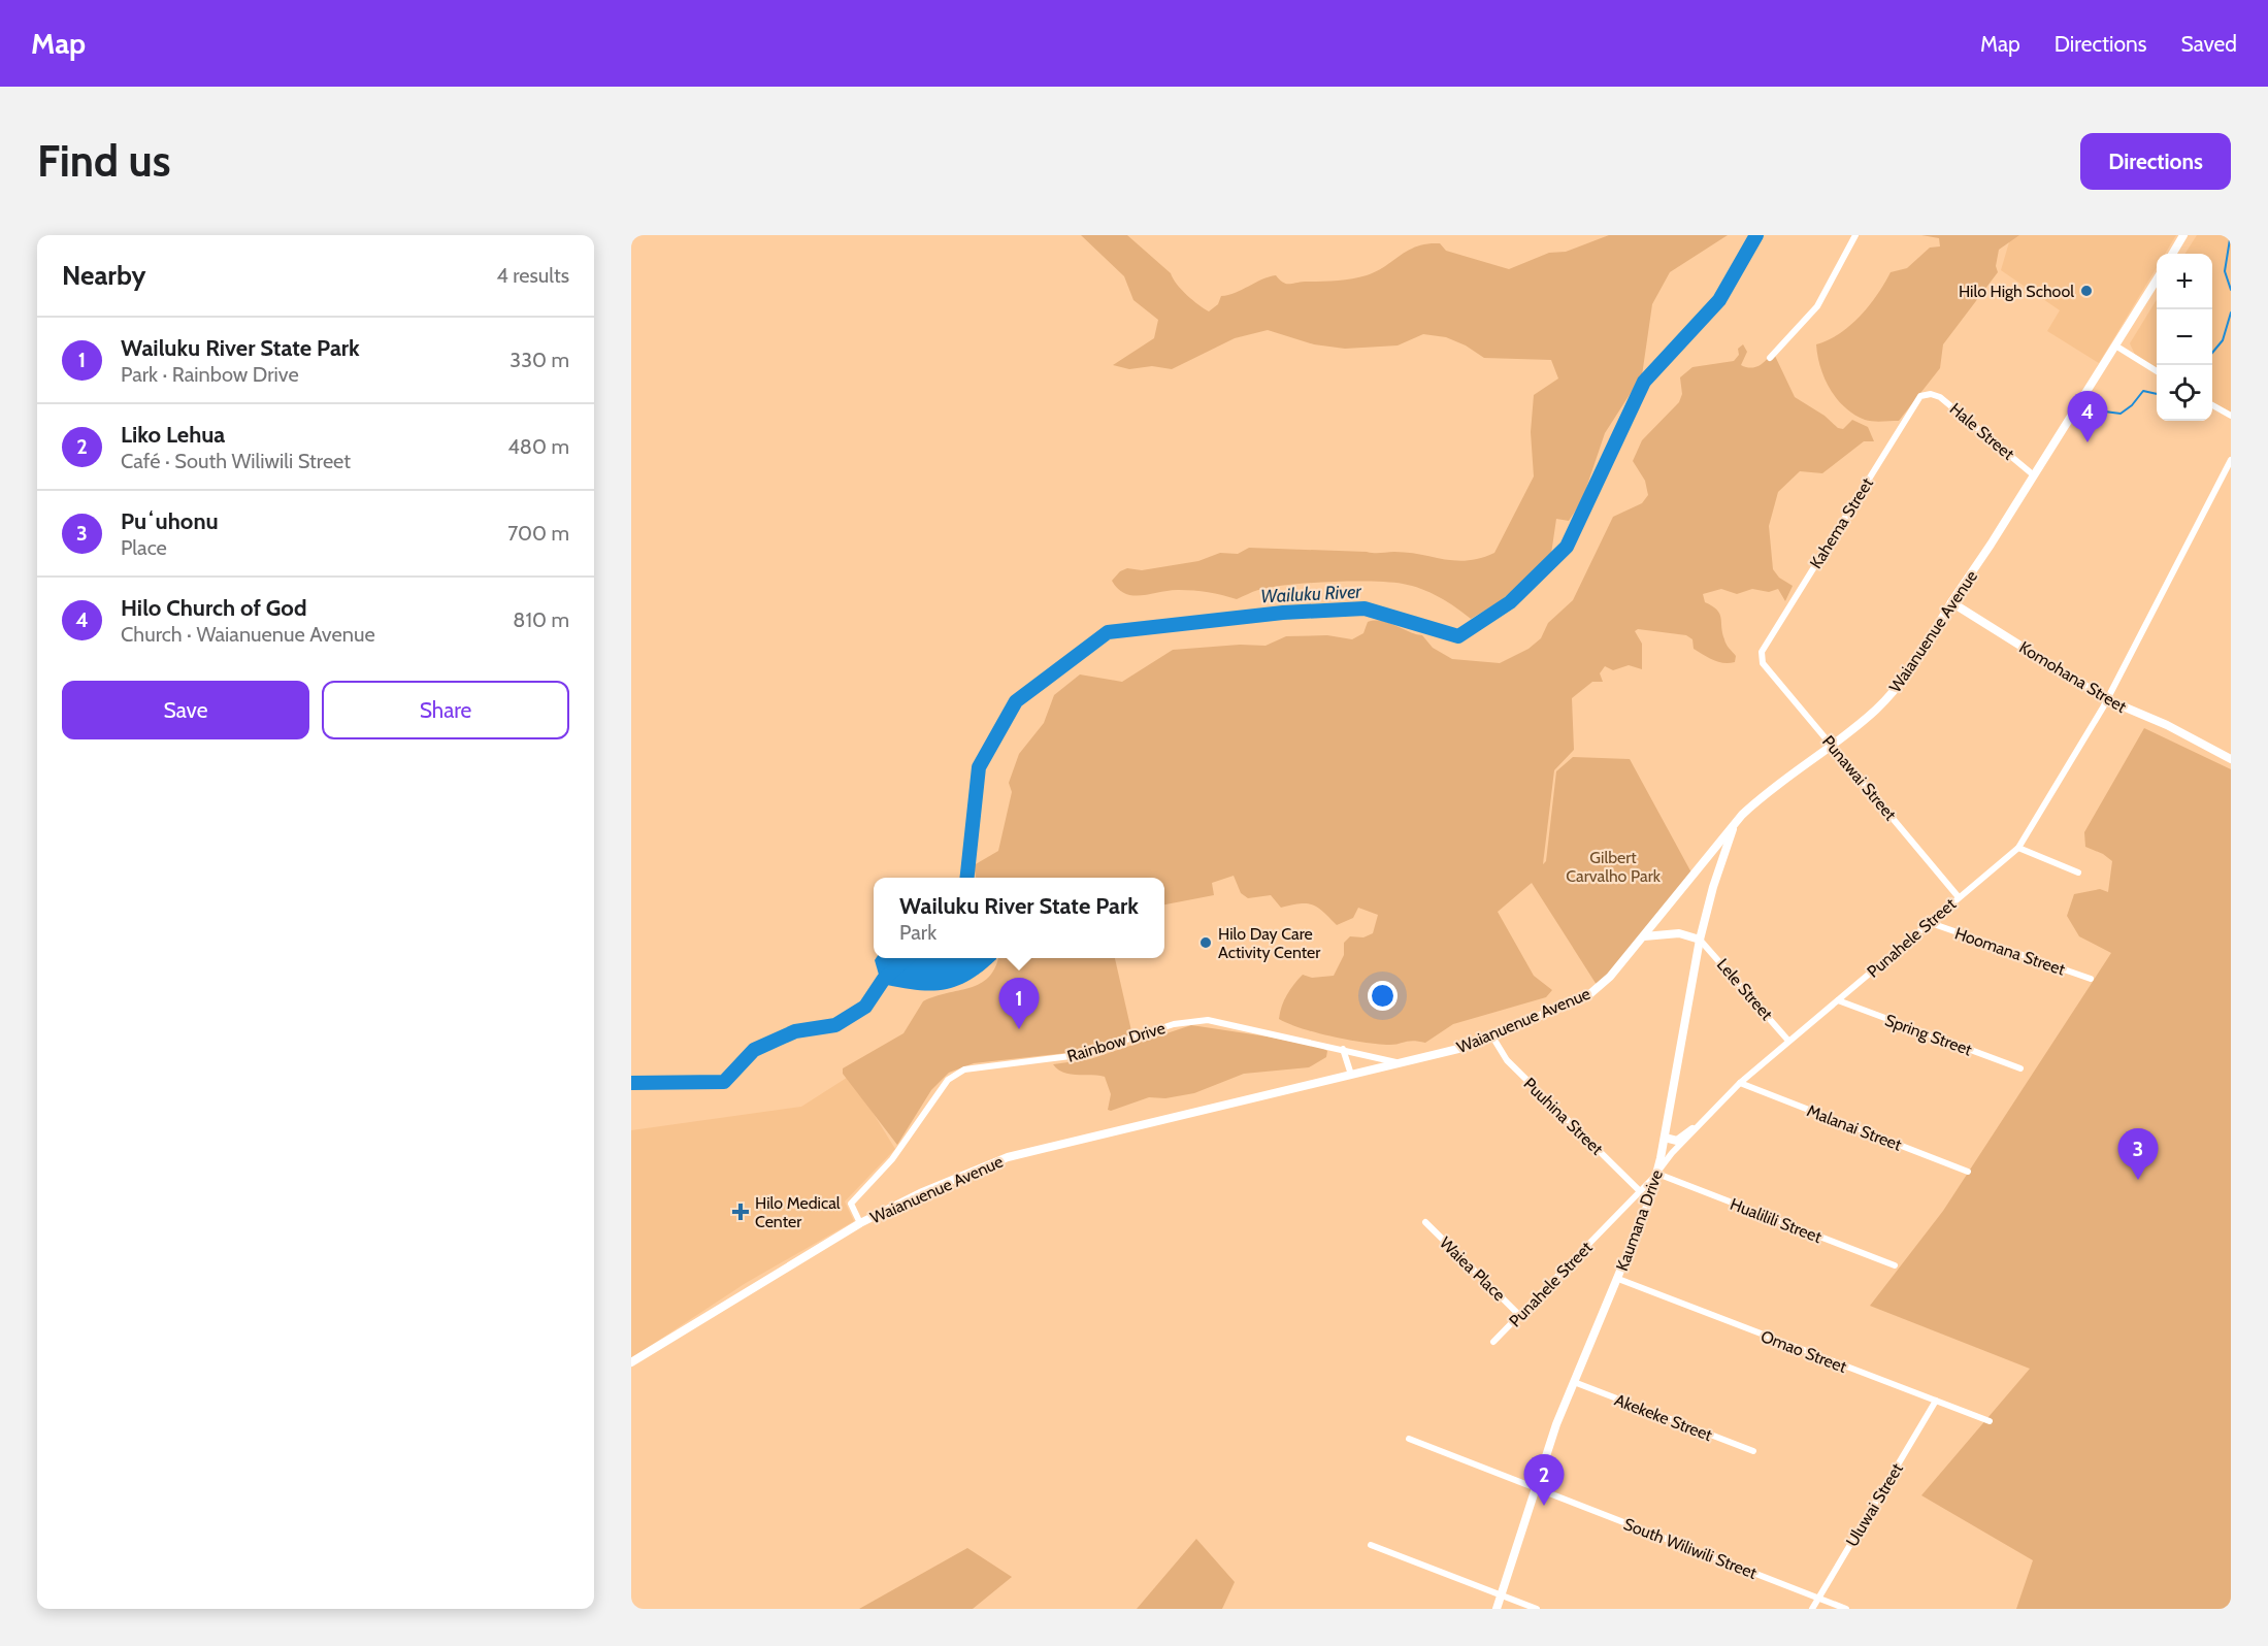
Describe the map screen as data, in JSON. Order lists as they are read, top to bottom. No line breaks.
{"streets":{"main road":["Waianuenue Avenue","Komohana Street"],"street":["Hale Street","Kahema Street","Punawai Street","Punahele Street","Hoomana Street","Lele Street","Spring Street","Rainbow Drive","Puuhina Street","Malanai Street","Kaumana Drive","Hualilili Street","Waiea Place","Omao Street","Akekeke Street","Uluwai Street","South Wiliwili Street"]},"crossings":[["Hale Street","Kahema Street"],["Hale Street","Waianuenue Avenue"],["Kahema Street","Punawai Street"],["Waianuenue Avenue","Komohana Street"],["Waianuenue Avenue","Punawai Street"],["Waianuenue Avenue","Rainbow Drive"],["Waianuenue Avenue","Puuhina Street"],["Waianuenue Avenue","Kaumana Drive"],["Komohana Street","Punahele Street"],["Punawai Street","Punahele Street"],["Punahele Street","Hoomana Street"],["Punahele Street","Lele Street"],["Punahele Street","Spring Street"],["Punahele Street","Puuhina Street"],["Punahele Street","Malanai Street"],["Punahele Street","Kaumana Drive"],["Punahele Street","Hualilili Street"],["Punahele Street","Waiea Place"],["Lele Street","Kaumana Drive"],["Kaumana Drive","Hualilili Street"],["Kaumana Drive","Omao Street"],["Kaumana Drive","Akekeke Street"],["Kaumana Drive","South Wiliwili Street"],["Omao Street","Uluwai Street"],["Uluwai Street","South Wiliwili Street"]],"water":["Wailuku River"],"parks":["Gilbert Carvalho Park"],"places":{"other":["Hilo High School","Hilo Day Care Activity Center"],"health":["Hilo Medical Center"]},"page":{"header":"Map","nav":["Map","Directions","Saved"],"buttons":["Directions",["Save","Share"]],"title":"Find us","heading":["Nearby","4 results"],"map_buttons":["+","−"],"list":[{"mark":"1","name":"Wailuku River State Park","note":"Park · Rainbow Drive","value":"330 m"},{"mark":"2","name":"Liko Lehua","note":"Café · South Wiliwili Street","value":"480 m"},{"mark":"3","name":"Puʻuhonu","note":"Place","value":"700 m"},{"mark":"4","name":"Hilo Church of God","note":"Church · Waianuenue Avenue","value":"810 m"}],"pins":["4","1","3","2"],"popup":["Wailuku River State Park","Park"]}}
